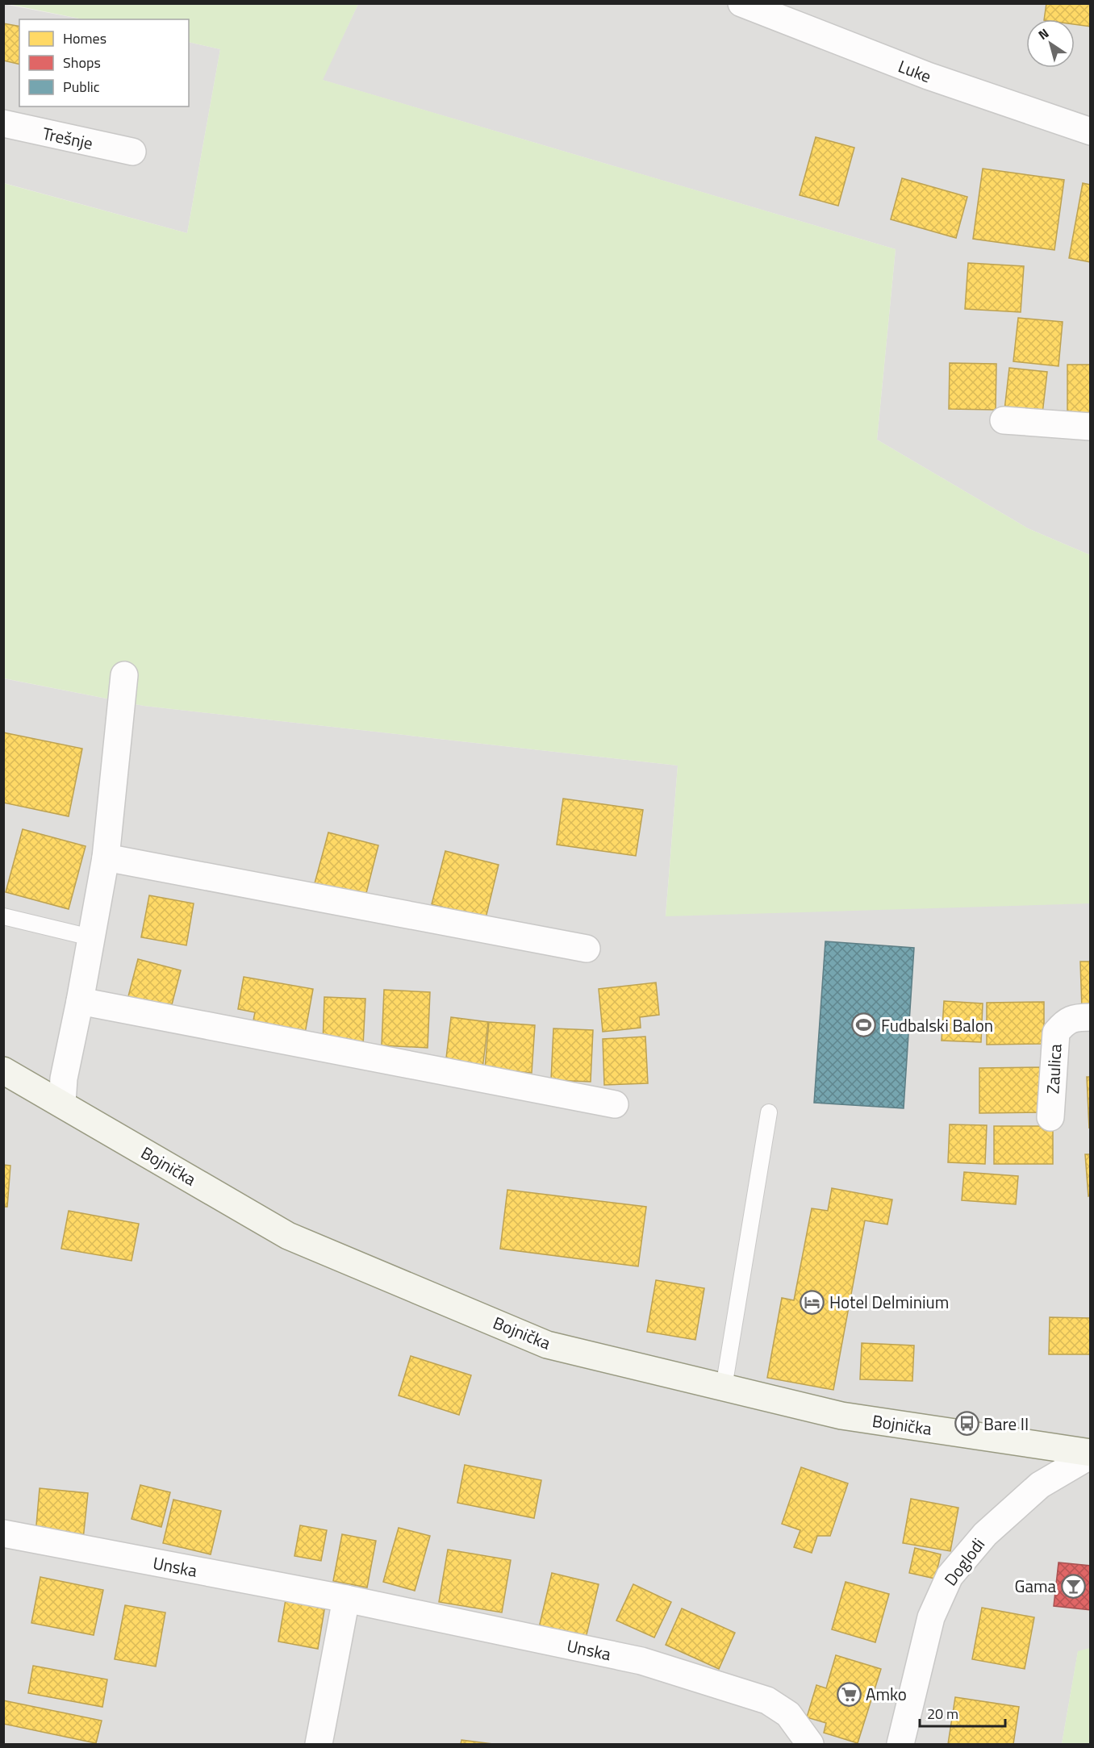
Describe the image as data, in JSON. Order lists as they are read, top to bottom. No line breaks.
{"streets":{"main road":["Bojnička"],"street":["Luke","Trešnje","Zaulica","Doglodi","Unska"]},"crossings":[["Bojnička","Doglodi"]],"places":{"sports":["Fudbalski Balon"],"hotel":["Hotel Delminium"],"bus stop":["Bare II"],"bar":["Gama"],"supermarket":["Amko"]},"legend":["Homes","Shops","Public"],"scale_bar":"20 m","north":"top left"}
